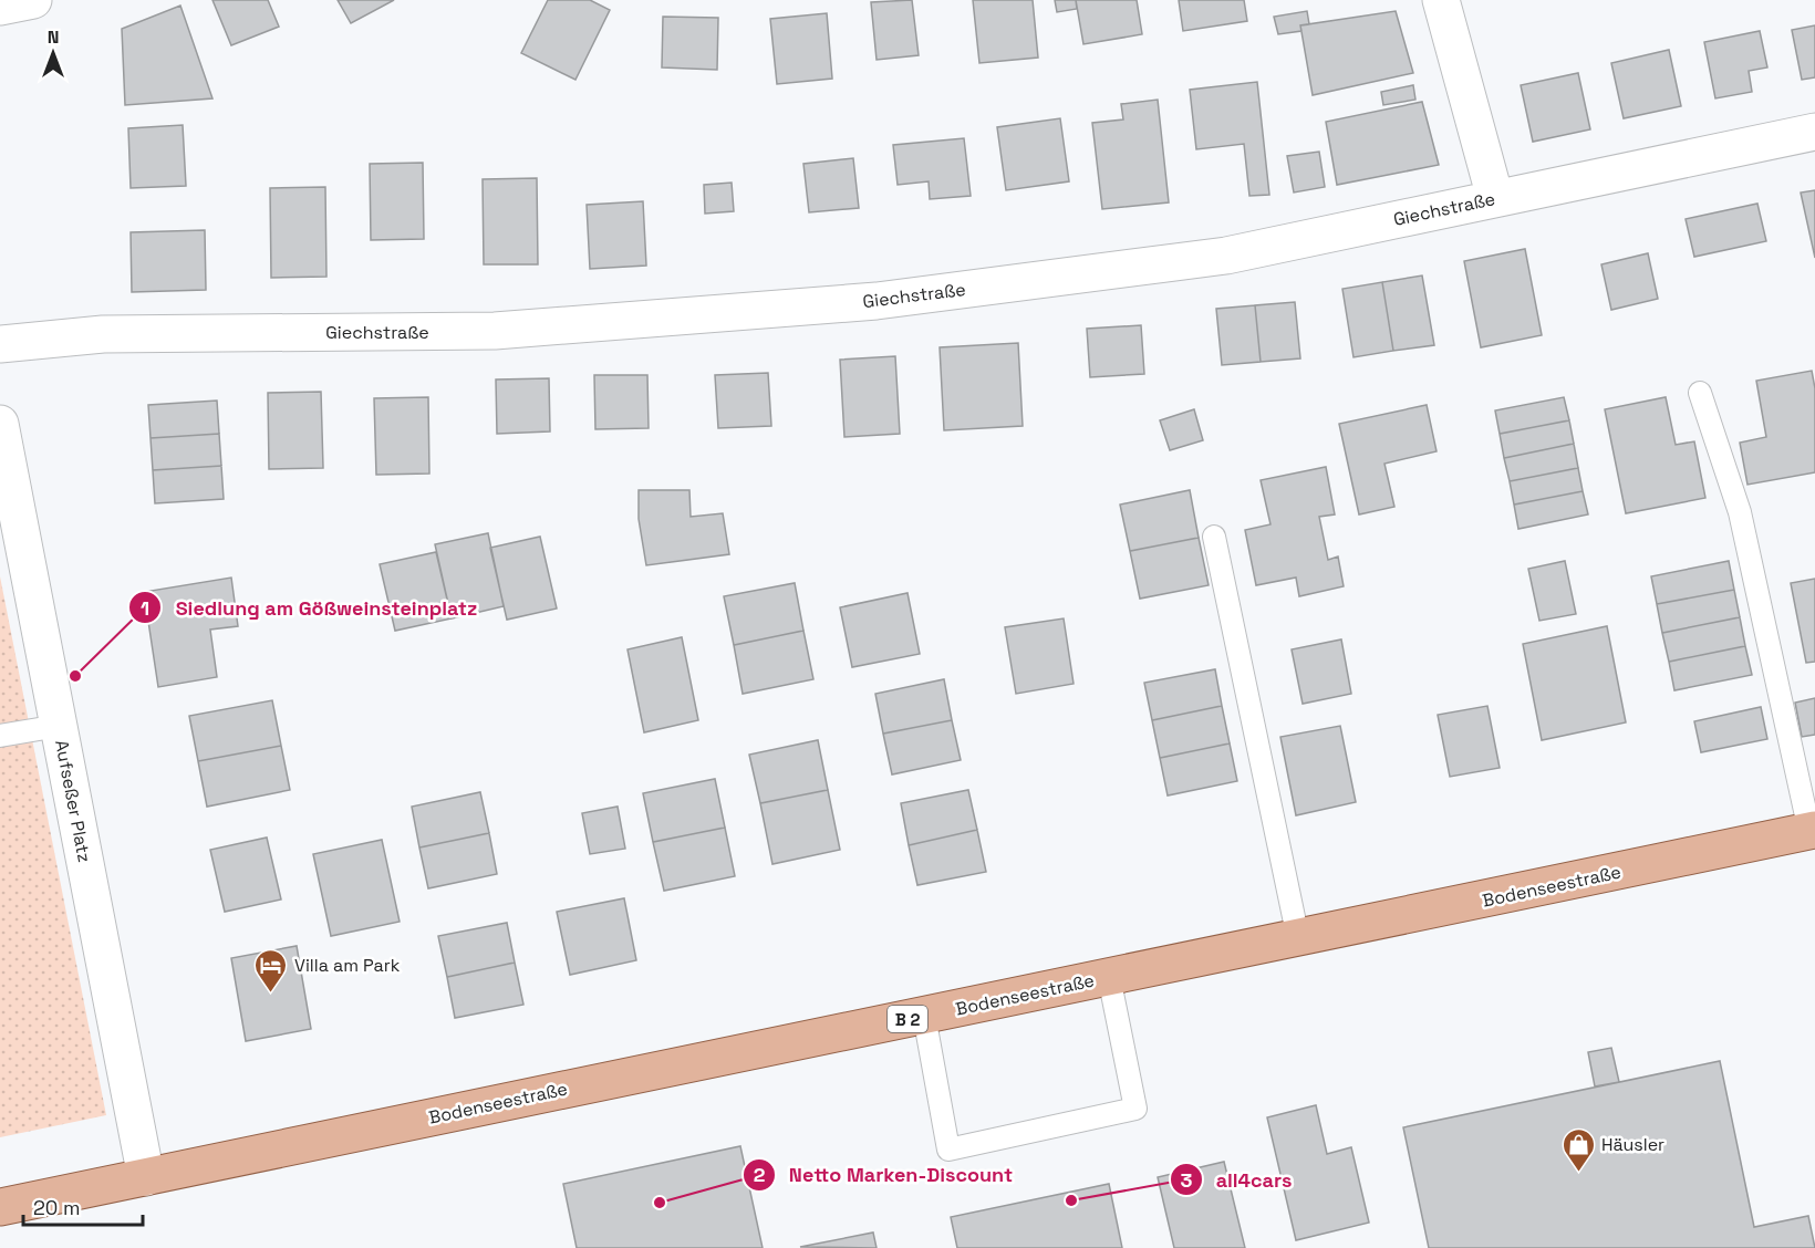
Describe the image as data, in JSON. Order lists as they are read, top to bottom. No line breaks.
{"streets":{"main road":["Bodenseestraße","B 2"],"street":["Giechstraße","Aufseßer Platz"]},"crossings":[["Aufseßer Platz","Bodenseestraße"]],"places":{"other":["Siedlung am Gößweinsteinplatz","all4cars","Netto Marken-Discount"],"hotel":["Villa am Park"],"shop":["Häusler"]},"scale_bar":"20 m","north":"top"}
